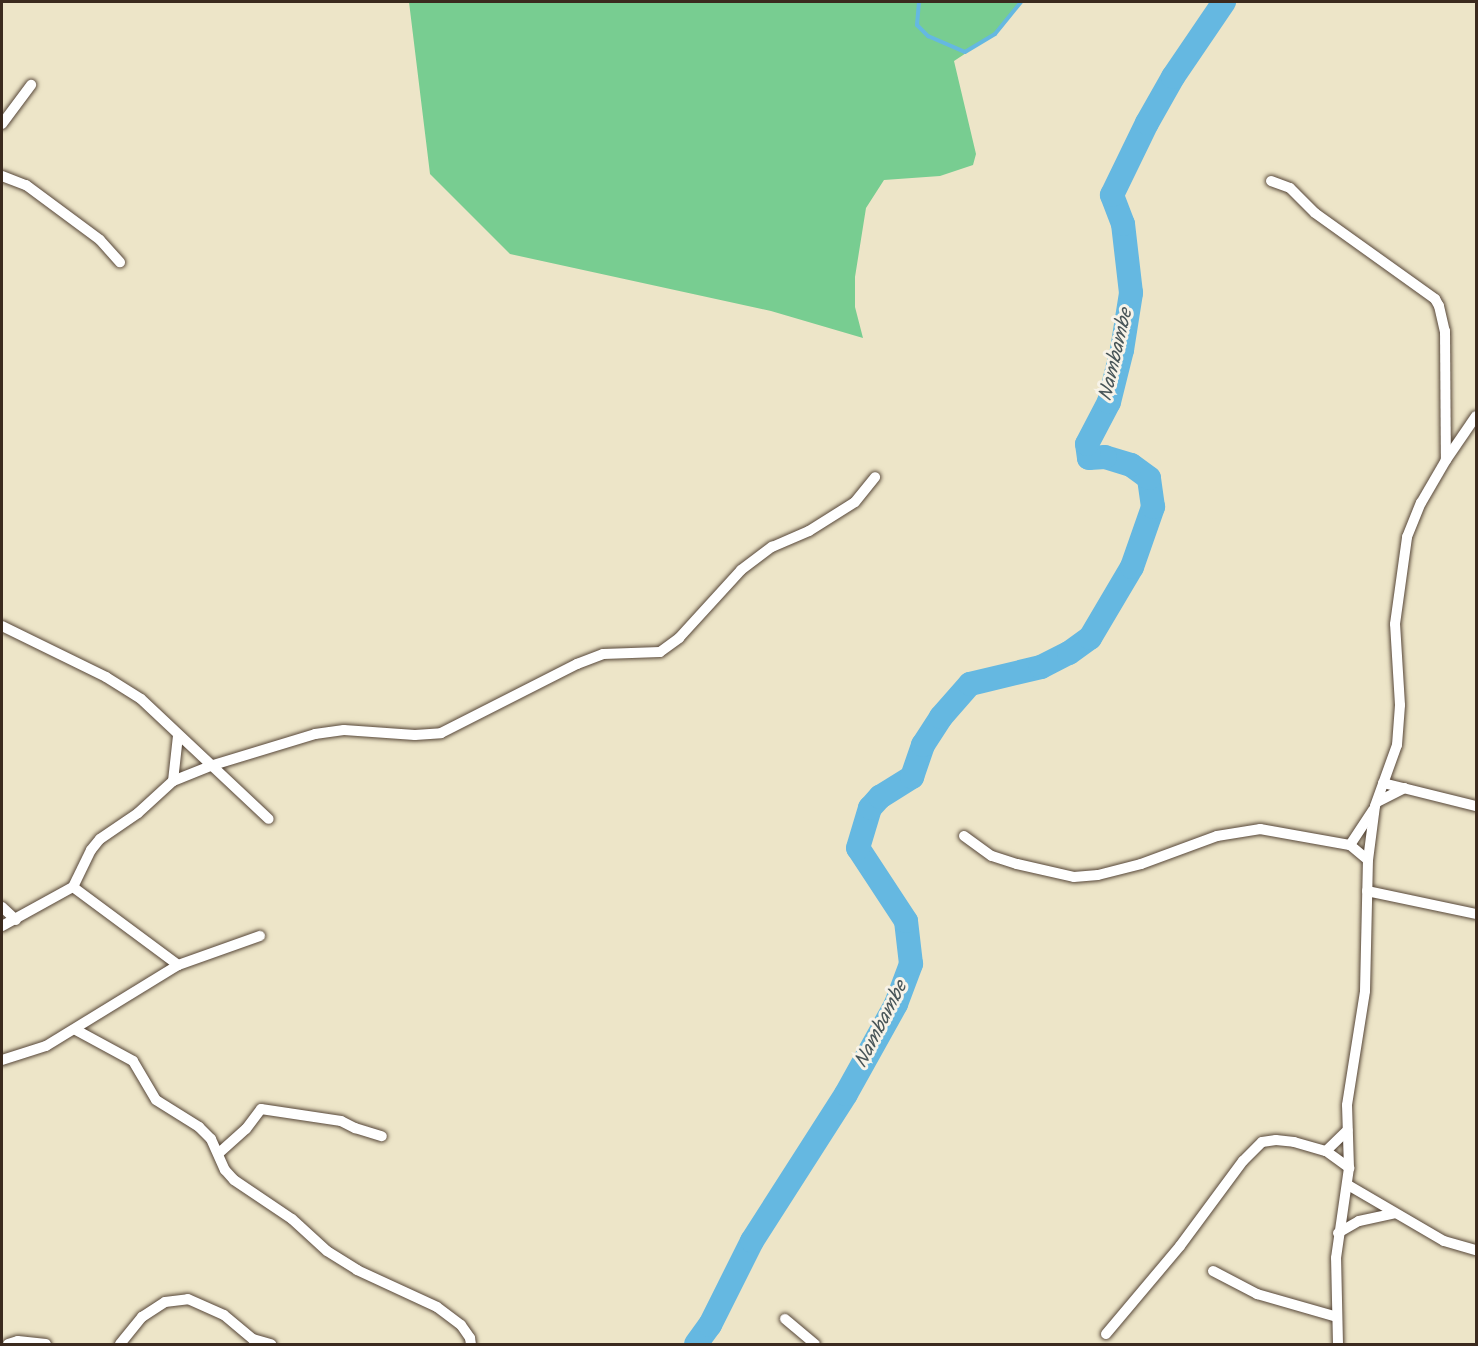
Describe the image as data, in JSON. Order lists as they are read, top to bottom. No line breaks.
{"water":["Nambambe"]}
